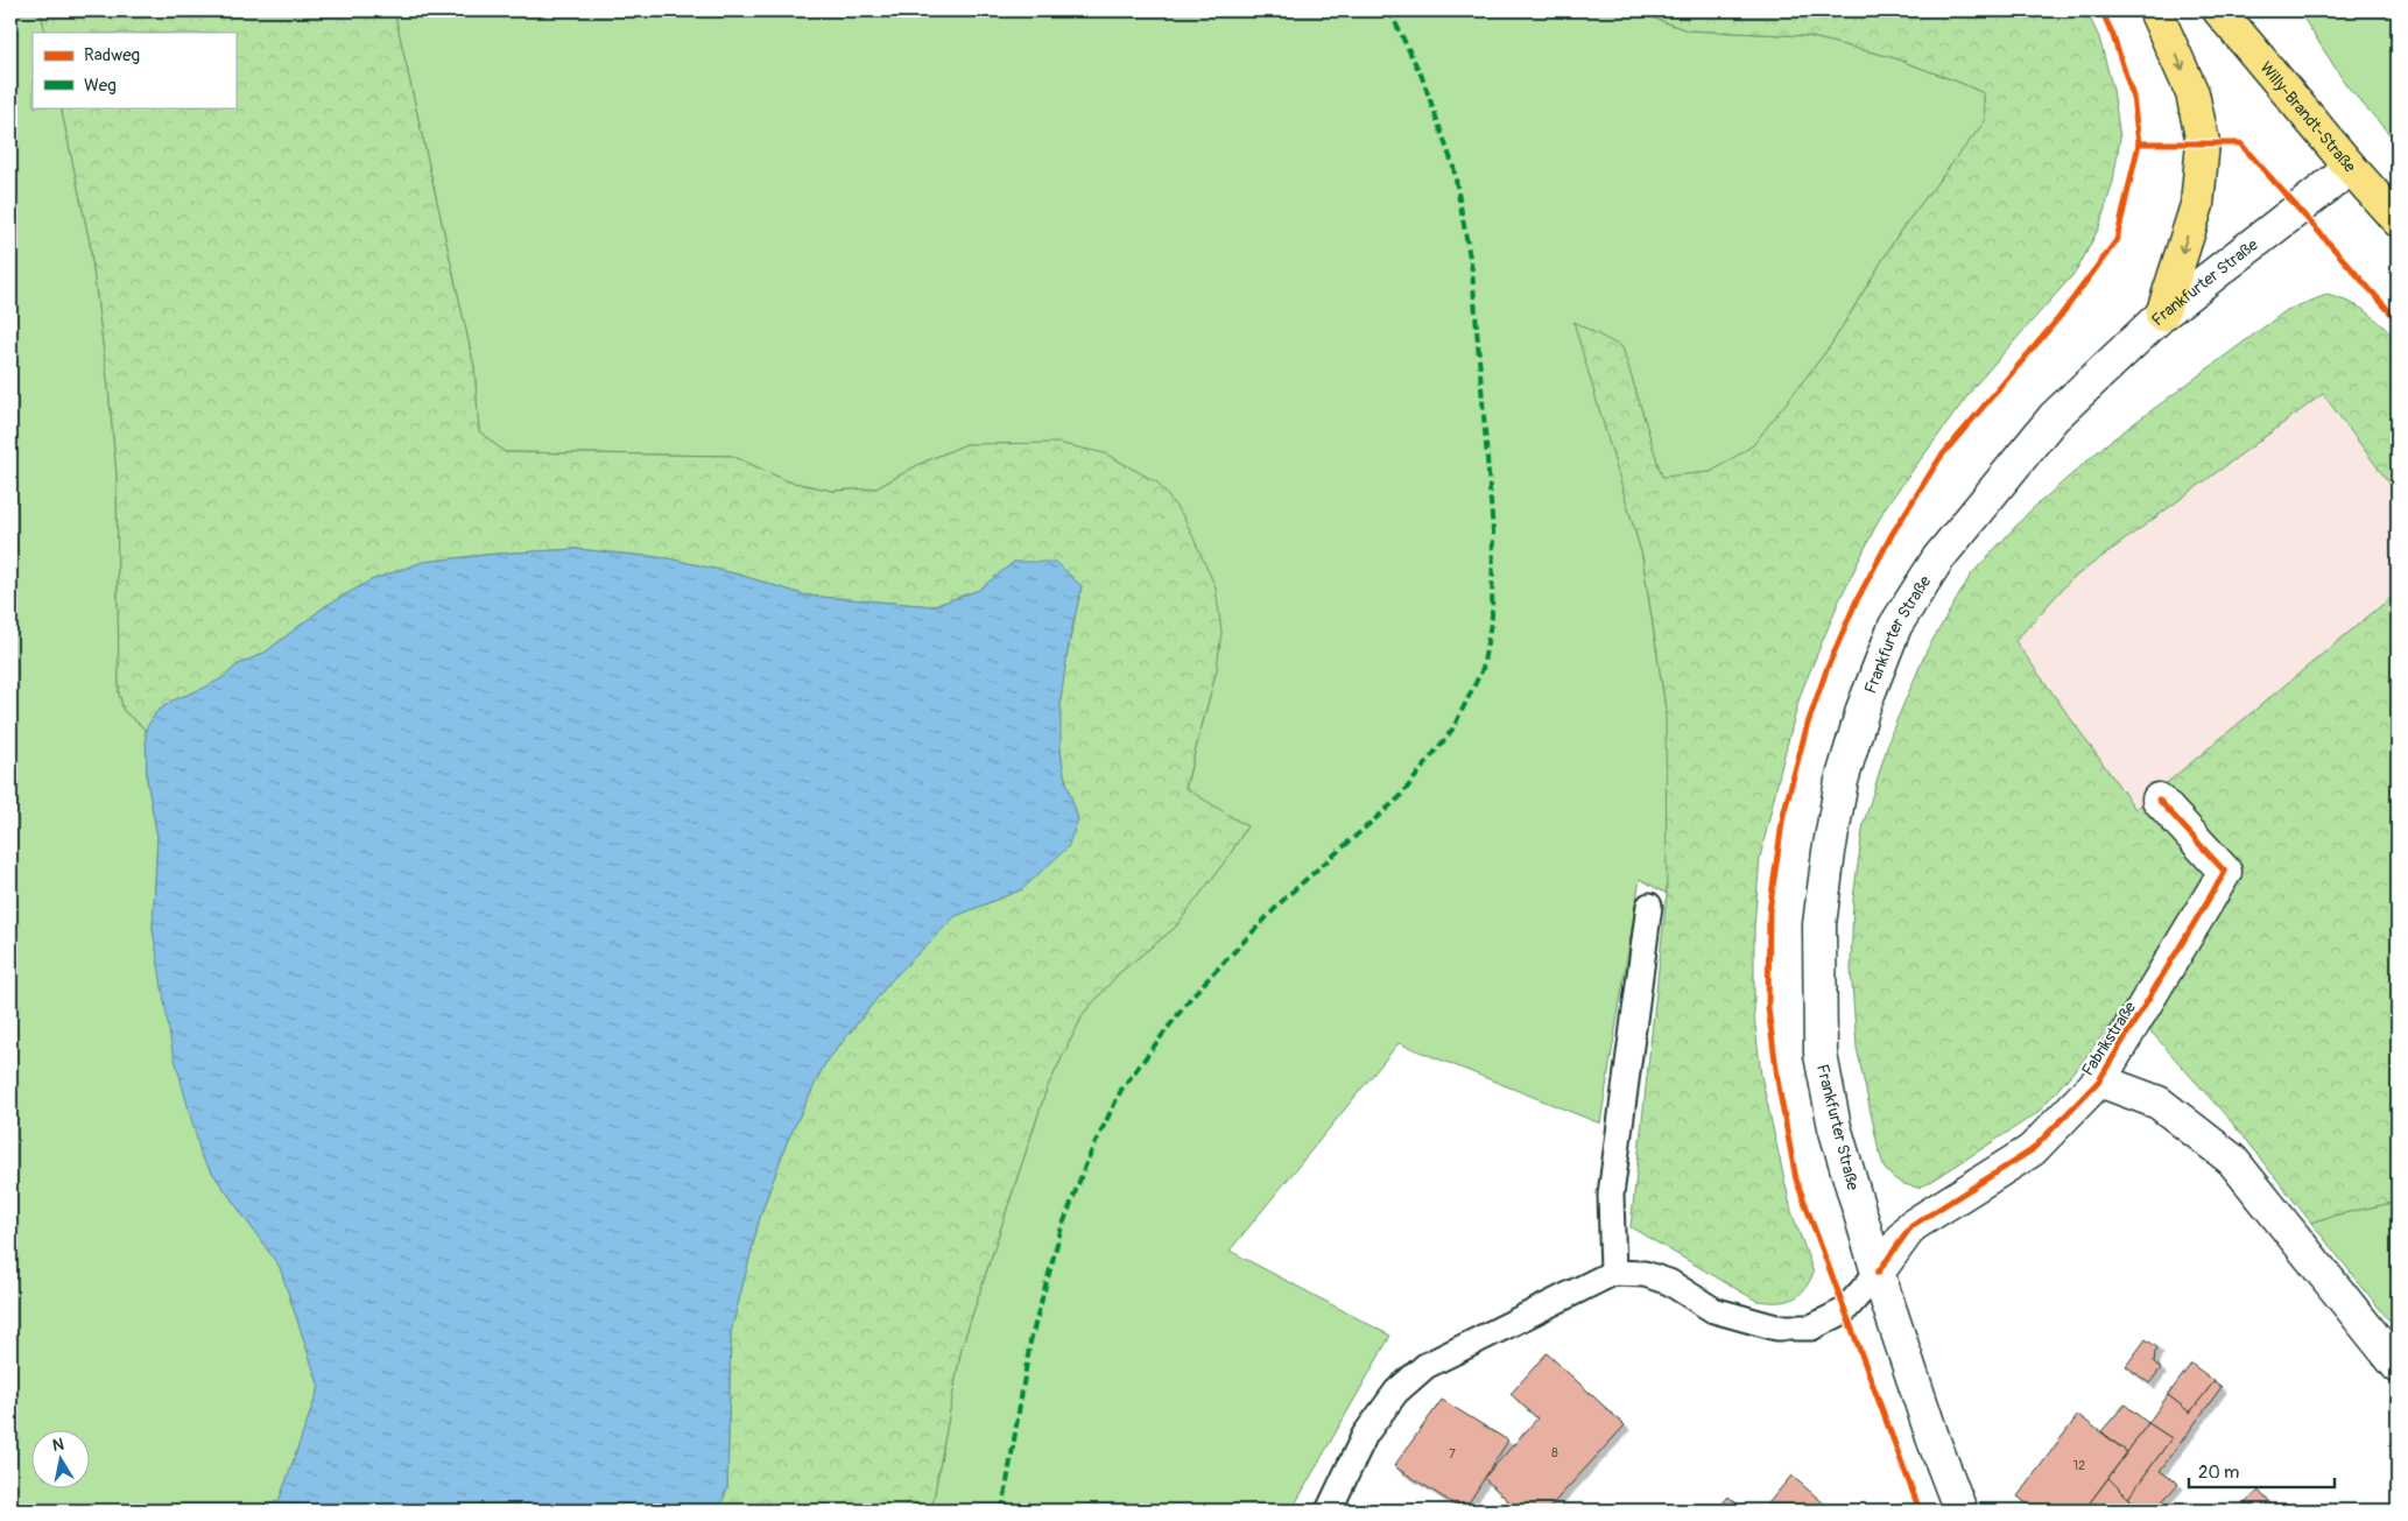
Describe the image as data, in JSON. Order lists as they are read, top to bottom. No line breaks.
{"streets":{"main road":["Willy-Brandt-Straße","Frankfurter Straße","Fabrikstraße"]},"crossings":[["Willy-Brandt-Straße","Frankfurter Straße"],["Frankfurter Straße","Fabrikstraße"]],"house_numbers":["8","7","12"],"legend":["Radweg","Weg"],"scale_bar":"20 m","north":"top"}
